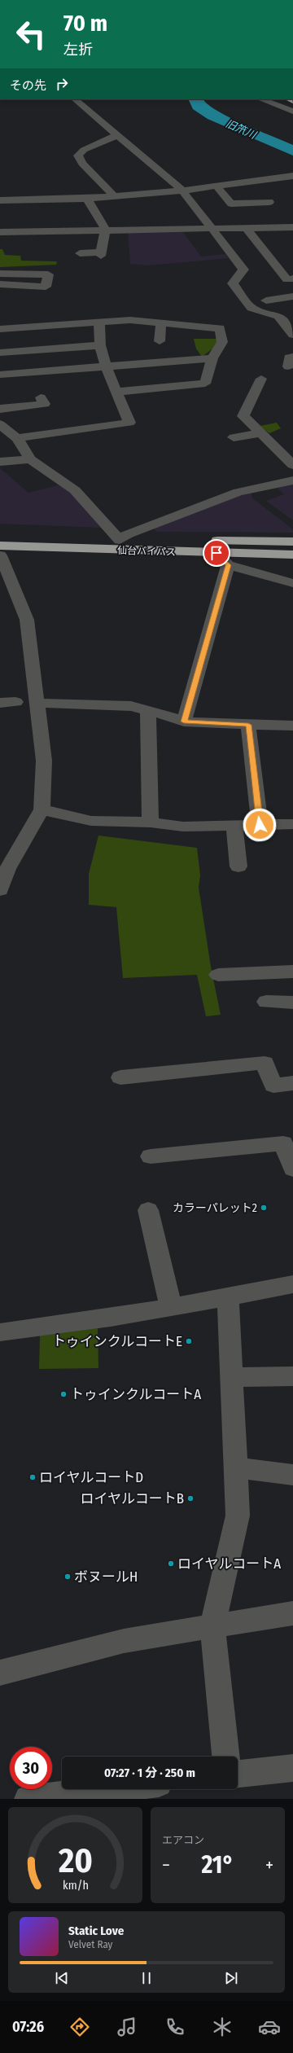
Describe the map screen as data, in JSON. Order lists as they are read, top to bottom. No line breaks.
{"streets":{"highway":["仙台バイパス"]},"water":["旧笊川"],"places":["カラーパレット2","トゥインクルコートE","トゥインクルコートA","ロイヤルコートD","ロイヤルコートB","ロイヤルコートA","ボヌールH"],"page":{"turn":["70 m","左折"],"then":"その先","limit":"30","trip":"07:27 · 1 分 · 250 m","tile":"エアコン","heat":["−","21°","+"],"song":["Static Love","Velvet Ray"],"tabs":"07:26","gauge":["20","km/h"]}}
